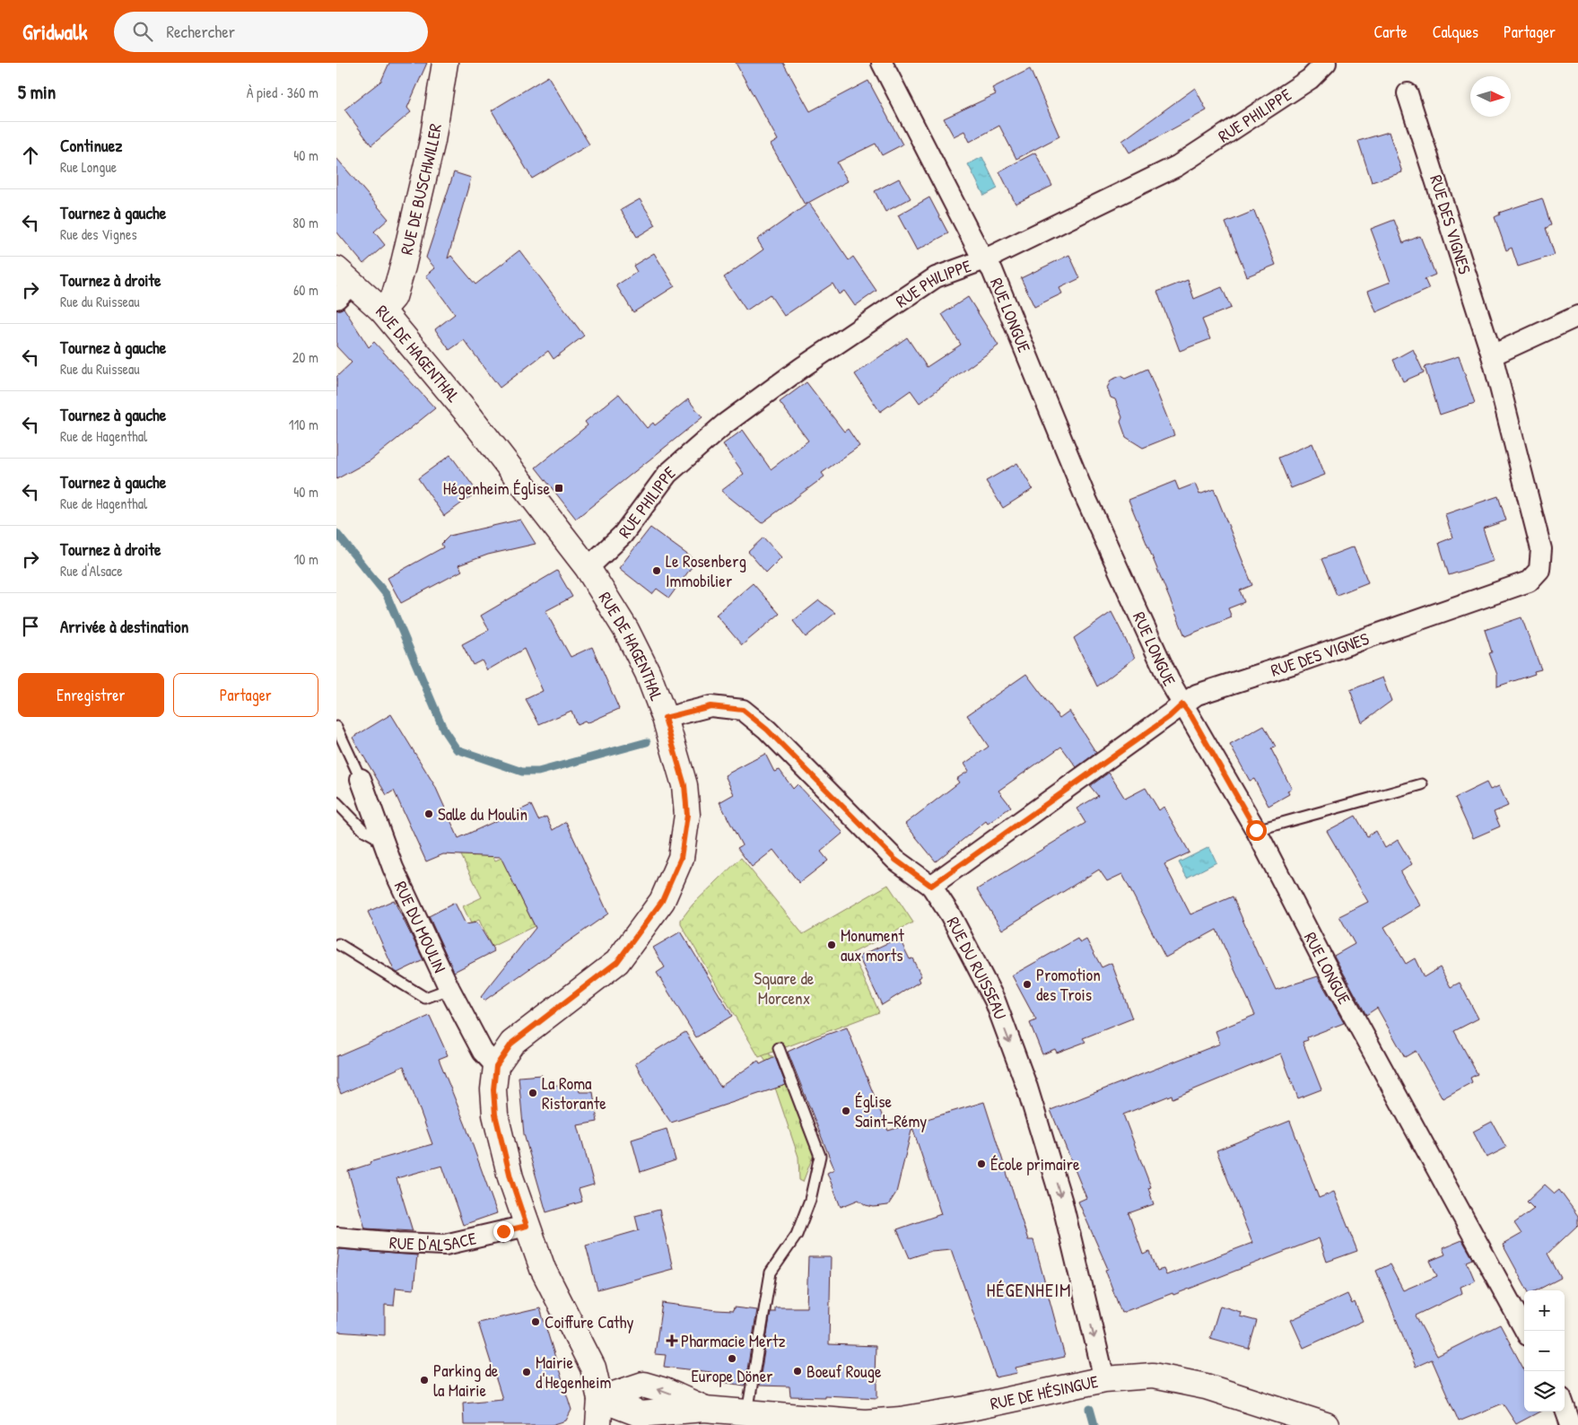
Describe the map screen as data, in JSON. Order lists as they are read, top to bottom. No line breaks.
{"streets":{"main road":["RUE DE BUSCHWILLER","RUE DE HAGENTHAL","RUE DE HÉSINGUE"],"street":["RUE PHILIPPE","RUE DES VIGNES","RUE LONGUE","RUE DU MOULIN","RUE DU RUISSEAU","RUE D'ALSACE"]},"crossings":[["RUE PHILIPPE","RUE LONGUE"],["RUE PHILIPPE","RUE DE HAGENTHAL"],["RUE DE BUSCHWILLER","RUE DE HAGENTHAL"],["RUE DES VIGNES","RUE LONGUE"],["RUE DES VIGNES","RUE DU RUISSEAU"],["RUE DE HAGENTHAL","RUE DU MOULIN"],["RUE DE HAGENTHAL","RUE DU RUISSEAU"],["RUE DE HAGENTHAL","RUE D'ALSACE"],["RUE DE HAGENTHAL","RUE DE HÉSINGUE"],["RUE DU RUISSEAU","RUE DE HÉSINGUE"]],"one_way":["RUE DU RUISSEAU"],"districts":["HÉGENHEIM"],"parks":["Square de Morcenx"],"places":{"transit":["Hégenheim Église"],"other":["Le Rosenberg Immobilier","Salle du Moulin","Monument aux morts","Promotion des Trois","La Roma Ristorante","Église Saint-Rémy","École primaire","Coiffure Cathy","Europe Döner","Boeuf Rouge","Mairie d'Hegenheim","Parking de la Mairie"],"health":["Pharmacie Mertz"]},"north":"right","page":{"header":"Gridwalk","search":"Rechercher","nav":["Carte","Calques","Partager"],"heading":["5 min","À pied · 360 m"],"list":[["Continuez","Rue Longue","40 m"],["Tournez à gauche","Rue des Vignes","80 m"],["Tournez à droite","Rue du Ruisseau","60 m"],["Tournez à gauche","Rue du Ruisseau","20 m"],["Tournez à gauche","Rue de Hagenthal","110 m"],["Tournez à gauche","Rue de Hagenthal","40 m"],["Tournez à droite","Rue d'Alsace","10 m"],"Arrivée à destination"],"buttons":["Enregistrer","Partager"],"map_buttons":["+","−"]}}
